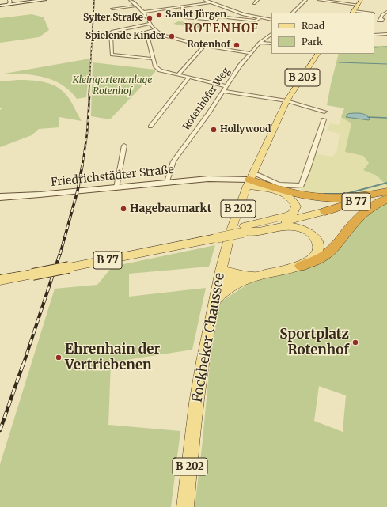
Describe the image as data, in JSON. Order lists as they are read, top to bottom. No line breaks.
{"streets":{"highway":["B 77"],"main road":["B 203","B 202","Fockbeker Chaussee"],"street":["Rotenhöfer Weg","Friedrichstädter Straße"]},"crossings":[["Rotenhöfer Weg","Friedrichstädter Straße"],["Friedrichstädter Straße","Fockbeker Chaussee"]],"districts":["ROTENHOF"],"parks":["Kleingartenanlage Rotenhof"],"places":["Sankt Jürgen","Sylter Straße","Spielende Kinder","Rotenhof","Hollywood","Hagebaumarkt","Sportplatz Rotenhof","Ehrenhain der Vertriebenen"],"legend":["Road","Park"]}
